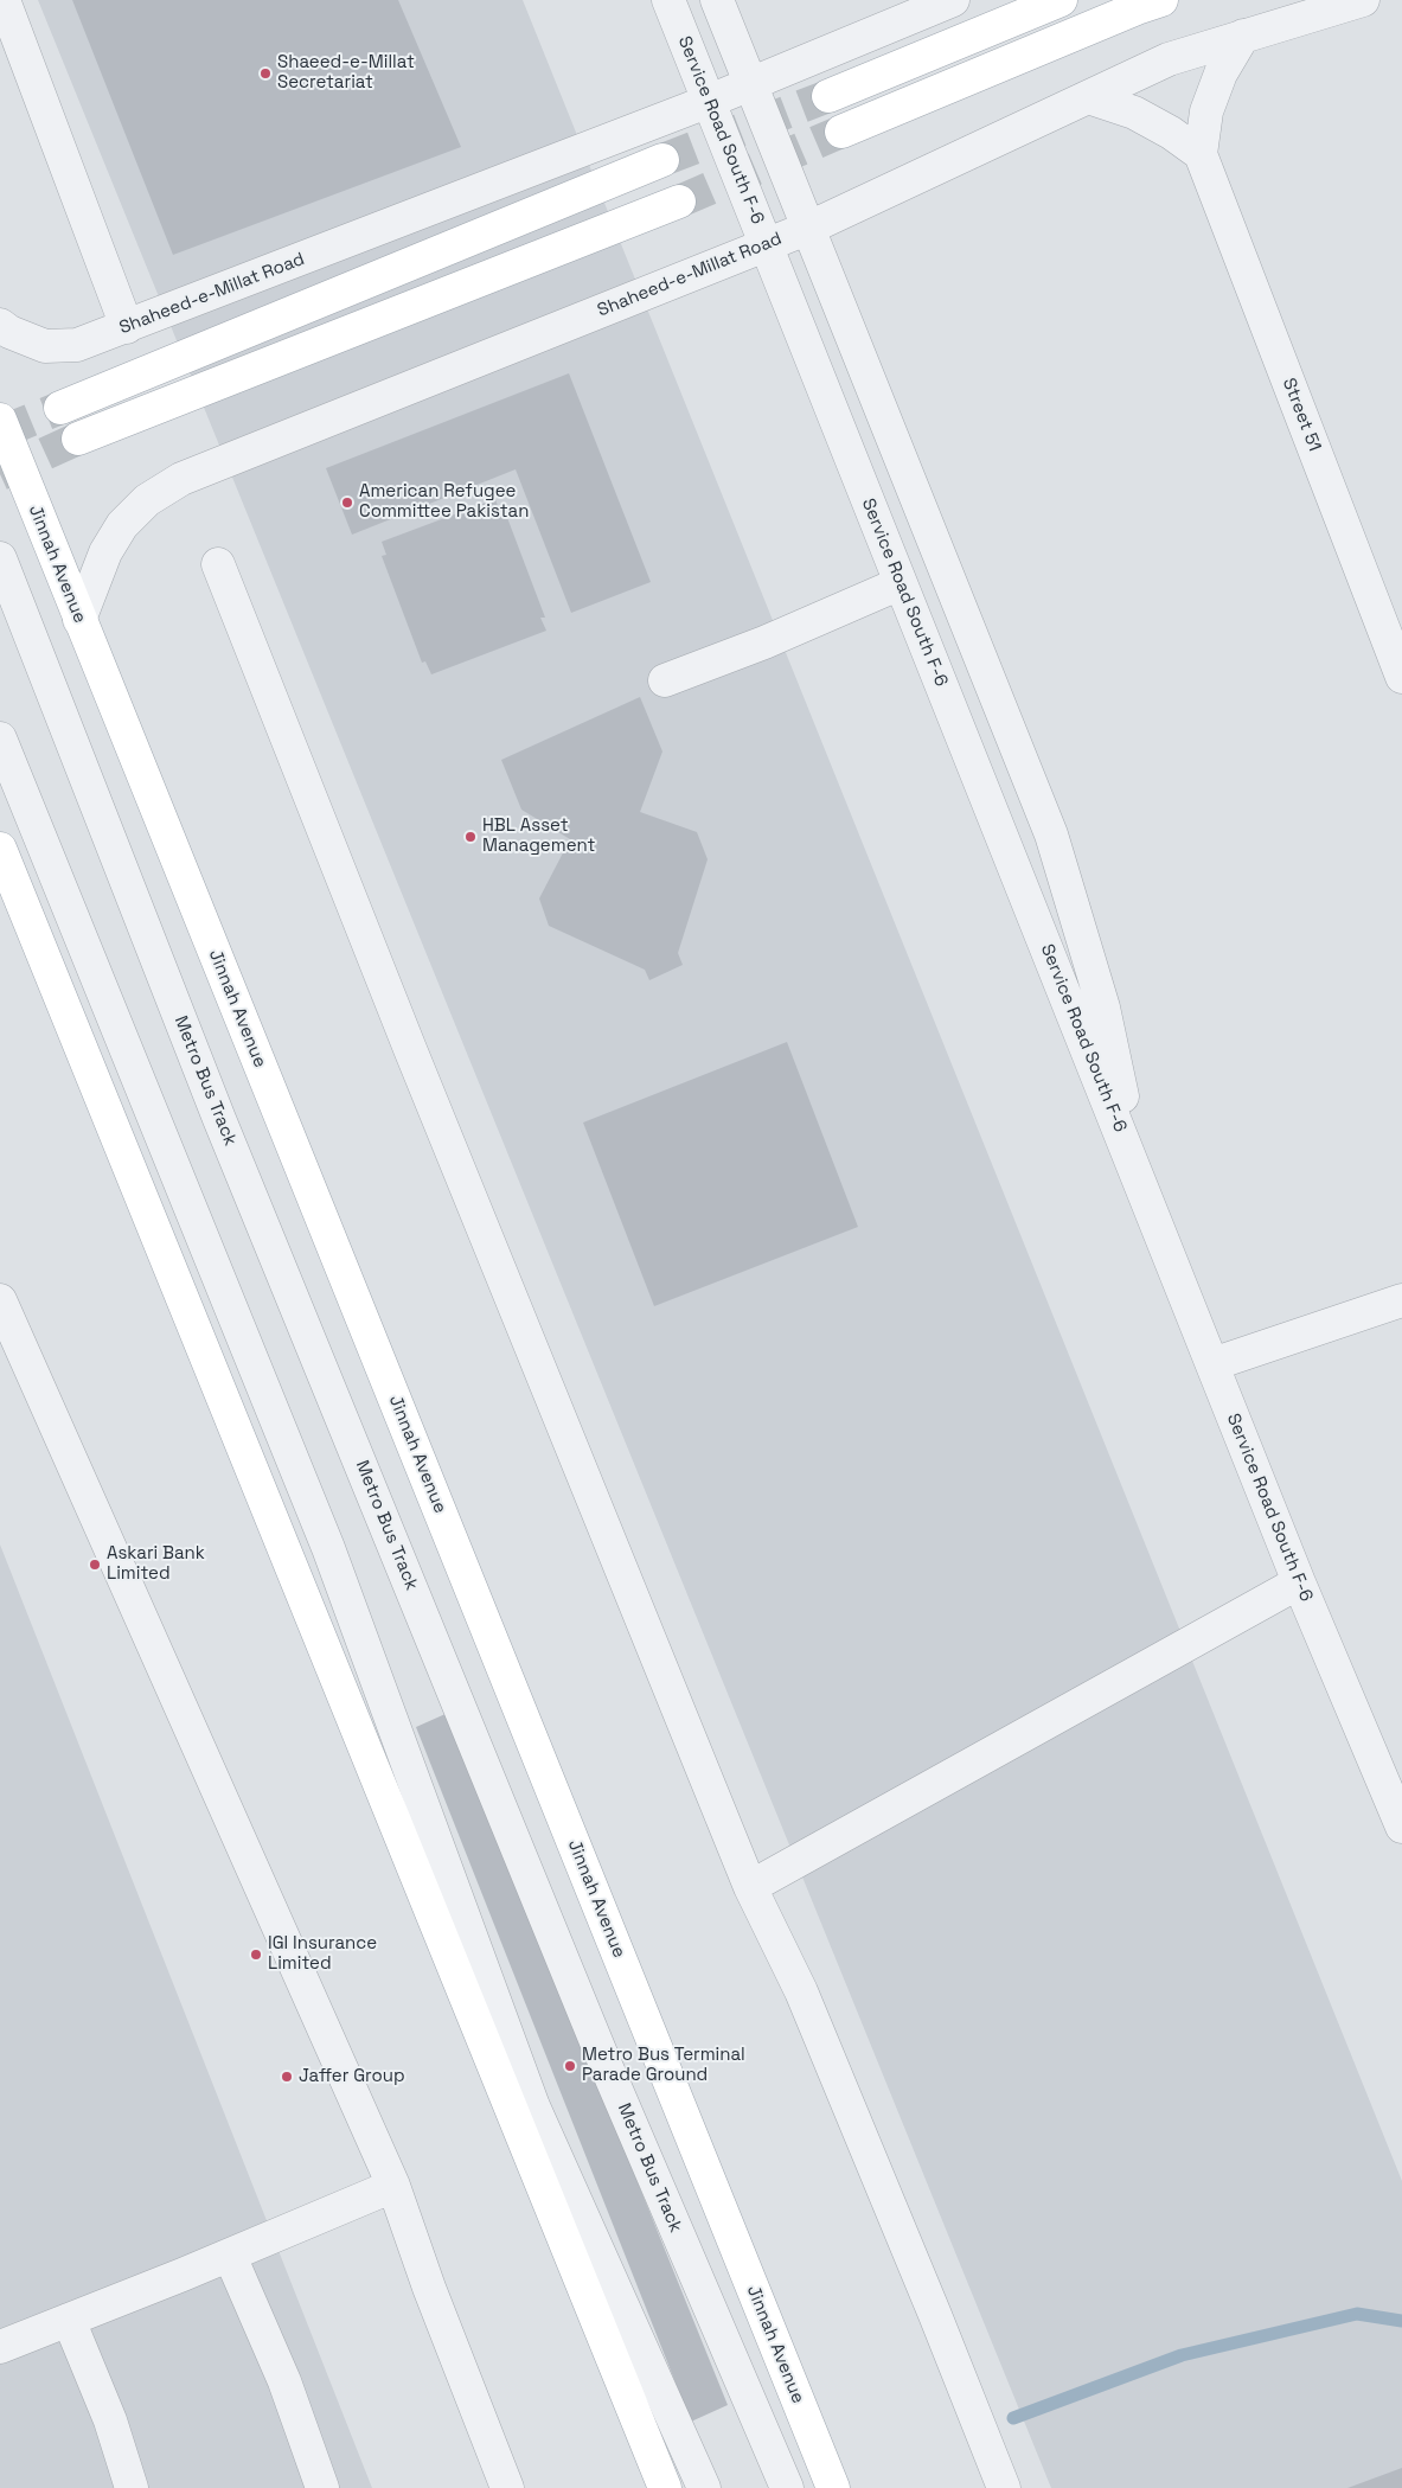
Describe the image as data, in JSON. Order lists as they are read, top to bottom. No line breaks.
{"streets":{"main road":["Jinnah Avenue"],"street":["Service Road South F-6","Shaheed-e-Millat Road","Street 51","Metro Bus Track"]},"crossings":[["Service Road South F-6","Shaheed-e-Millat Road"],["Shaheed-e-Millat Road","Street 51"],["Shaheed-e-Millat Road","Jinnah Avenue"]],"places":["Shaeed-e-Millat Secretariat","American Refugee Committee Pakistan","HBL Asset Management","Askari Bank Limited","IGI Insurance Limited","Metro Bus Terminal Parade Ground","Jaffer Group"]}
